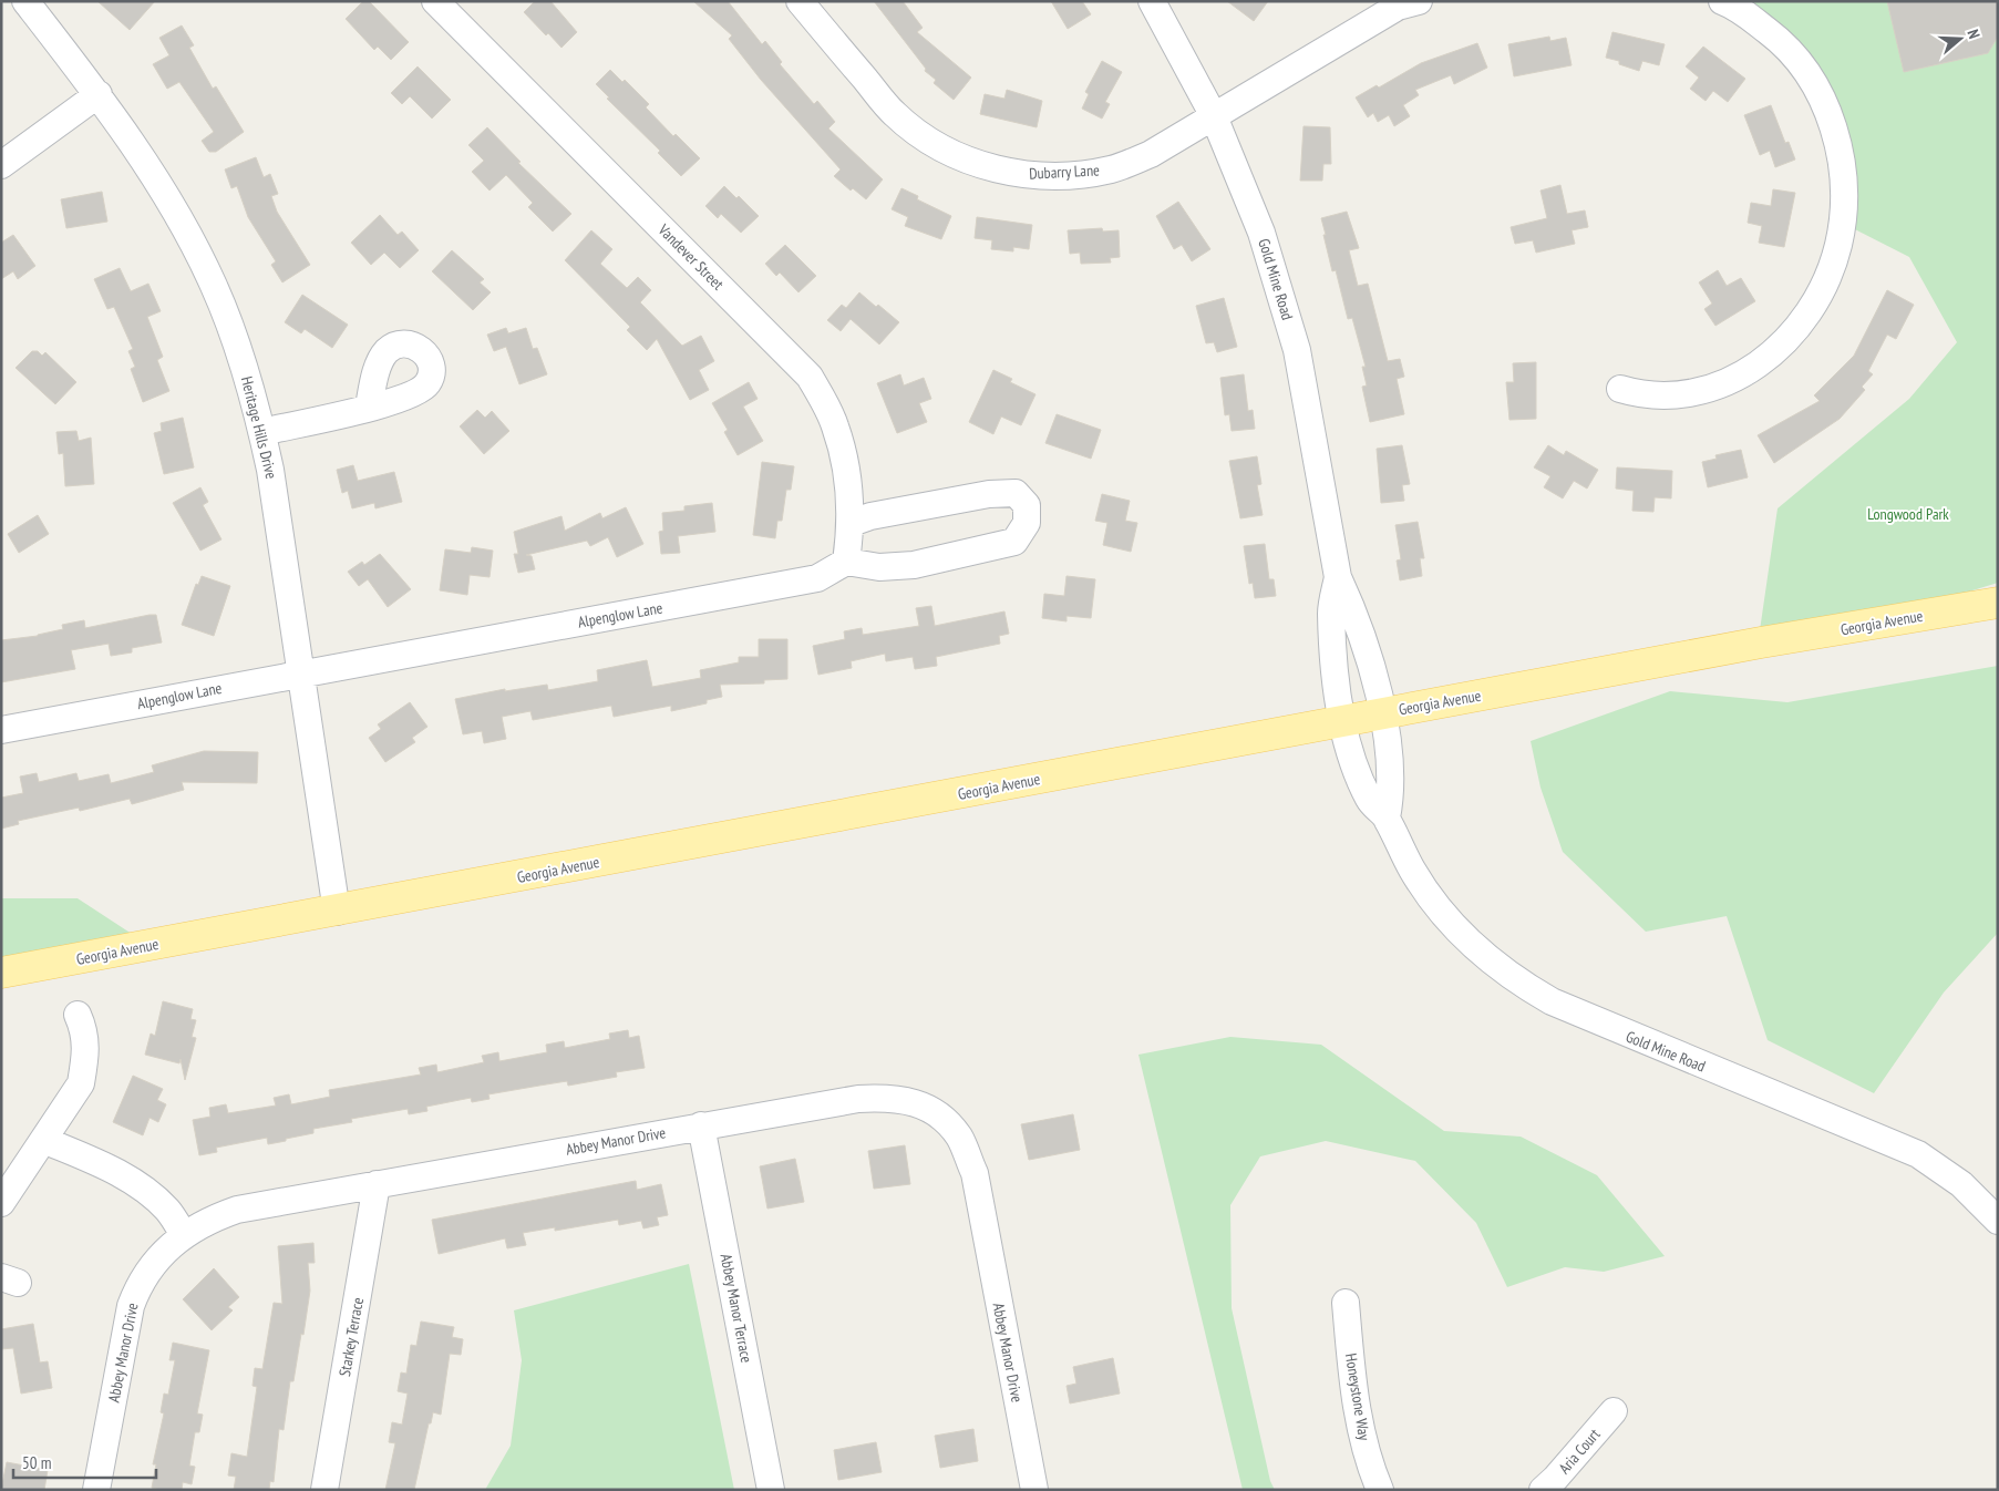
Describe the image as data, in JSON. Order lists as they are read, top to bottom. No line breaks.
{"streets":{"main road":["Georgia Avenue"],"street":["Dubarry Lane","Vandever Street","Gold Mine Road","Heritage Hills Drive","Alpenglow Lane","Abbey Manor Drive","Abbey Manor Terrace","Starkey Terrace","Honeystone Way","Aria Court"]},"crossings":[["Dubarry Lane","Gold Mine Road"],["Vandever Street","Alpenglow Lane"],["Gold Mine Road","Georgia Avenue"],["Heritage Hills Drive","Alpenglow Lane"],["Heritage Hills Drive","Georgia Avenue"],["Abbey Manor Drive","Abbey Manor Terrace"],["Abbey Manor Drive","Starkey Terrace"]],"parks":["Longwood Park"],"scale_bar":"50 m","north":"right"}
